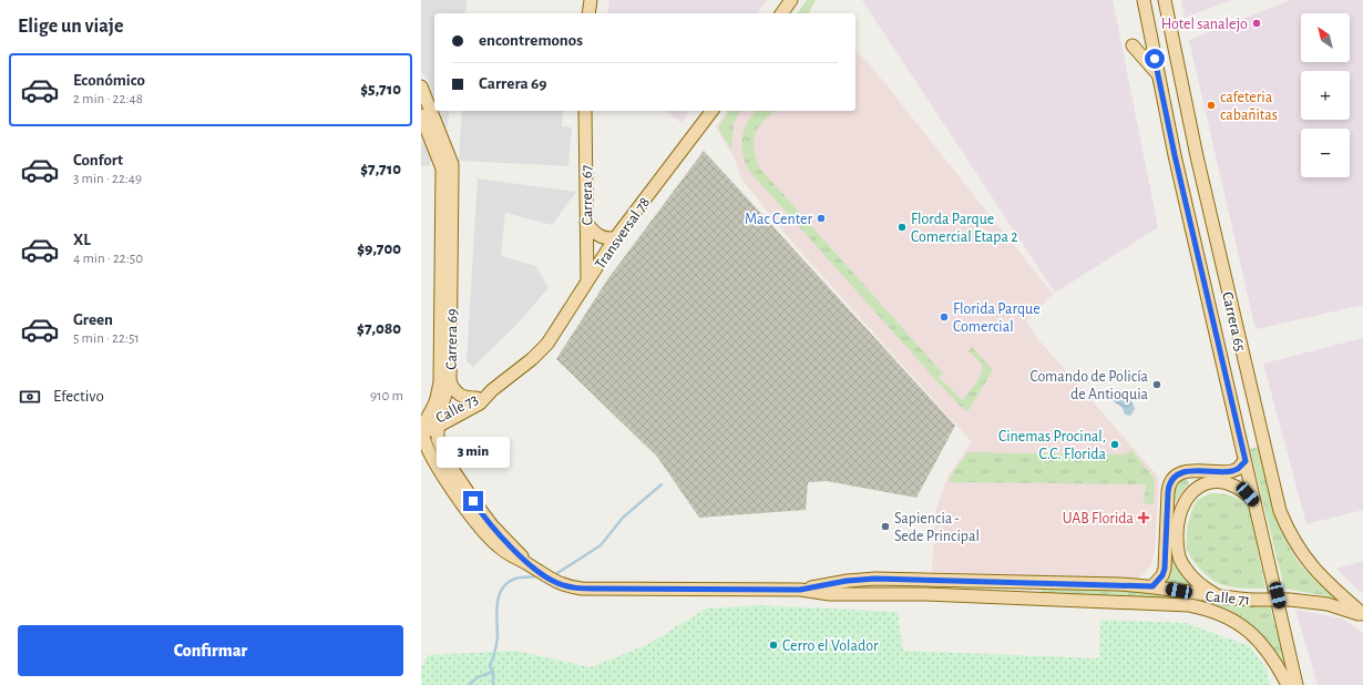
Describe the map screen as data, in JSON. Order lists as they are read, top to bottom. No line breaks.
{"streets":{"main road":["Carrera 67","Transversal 78","Carrera 65","Carrera 69","Calle 73","Calle 71"]},"crossings":[["Carrera 67","Transversal 78"],["Transversal 78","Calle 73"],["Carrera 65","Calle 71"],["Carrera 69","Calle 73"],["Carrera 69","Calle 71"]],"places":{"other":["Hotel sanalejo","cafeteria cabañitas","Mac Center","Florda Parque Comercial Etapa 2","Florida Parque Comercial","Comando de Policía de Antioquia","Cinemas Procinal, C.C. Florida","Sapiencia - Sede Principal","Cerro el Volador"],"health":["UAB Florida"]},"north":"top left","page":{"heading":"Elige un viaje","map_buttons":["+","−"],"banner":["encontremonos","Carrera 69"],"list":[{"name":"Económico","note":"2 min · 22:48","value":"$5,710"},{"name":"Confort","note":"3 min · 22:49","value":"$7,710"},{"name":"XL","note":"4 min · 22:50","value":"$9,700"},{"name":"Green","note":"5 min · 22:51","value":"$7,080"}],"pay":["Efectivo","910 m"],"bubble":"3 min","buttons":"Confirmar"}}
